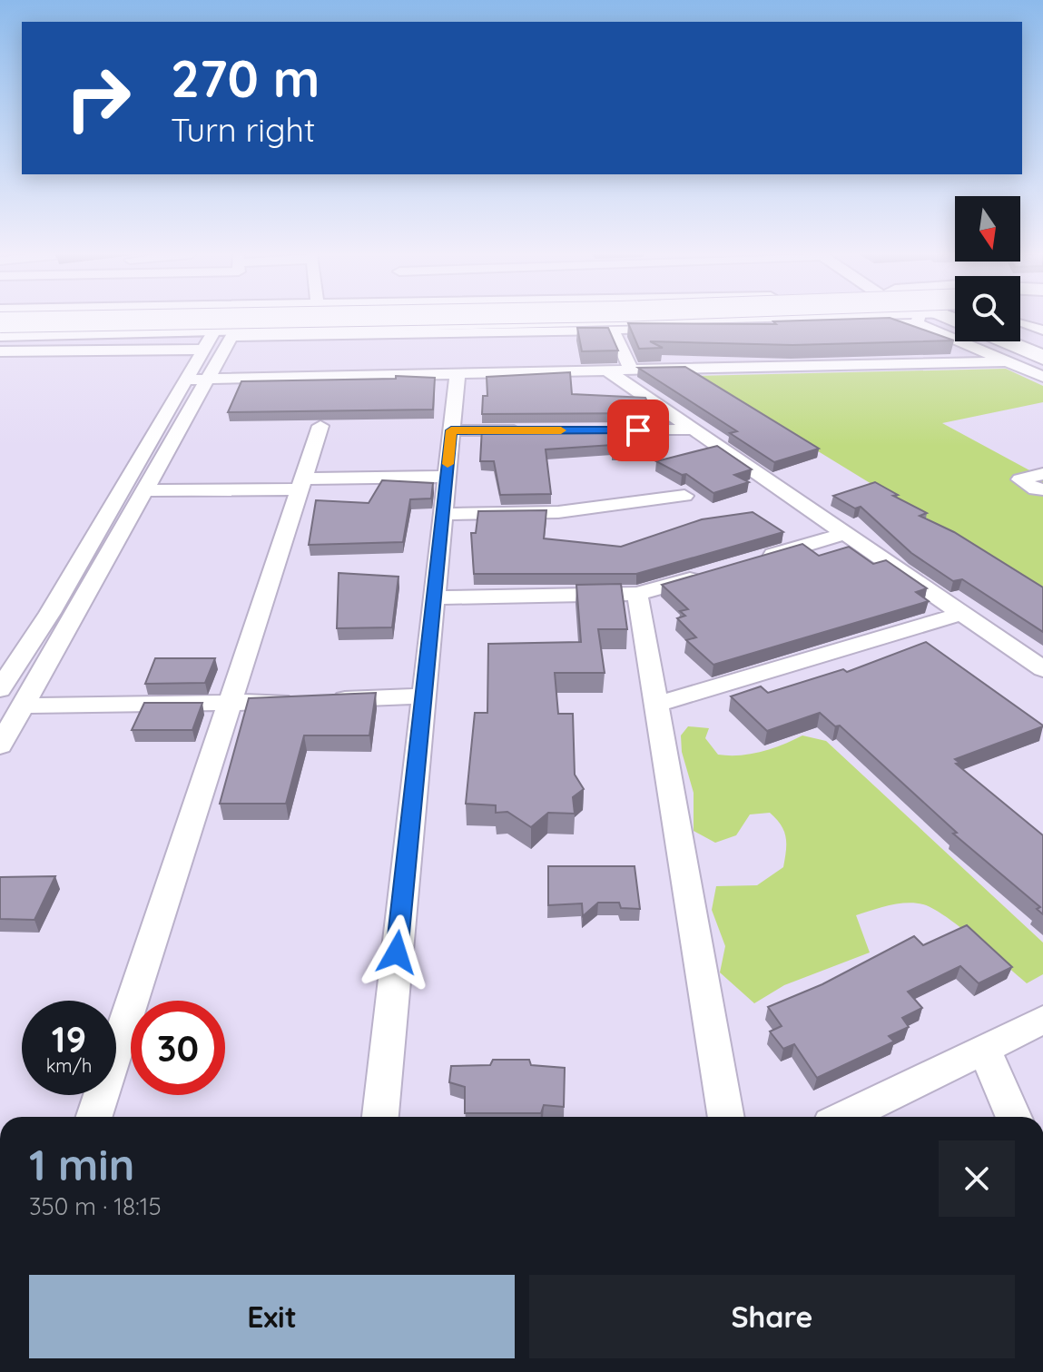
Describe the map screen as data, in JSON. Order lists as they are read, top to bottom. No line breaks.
{"north":"bottom","page":{"turn":["270 m","Turn right"],"speed":"19 km/h","limit":"30","heading":["1 min","350 m · 18:15"],"buttons":["Exit","Share"]}}
